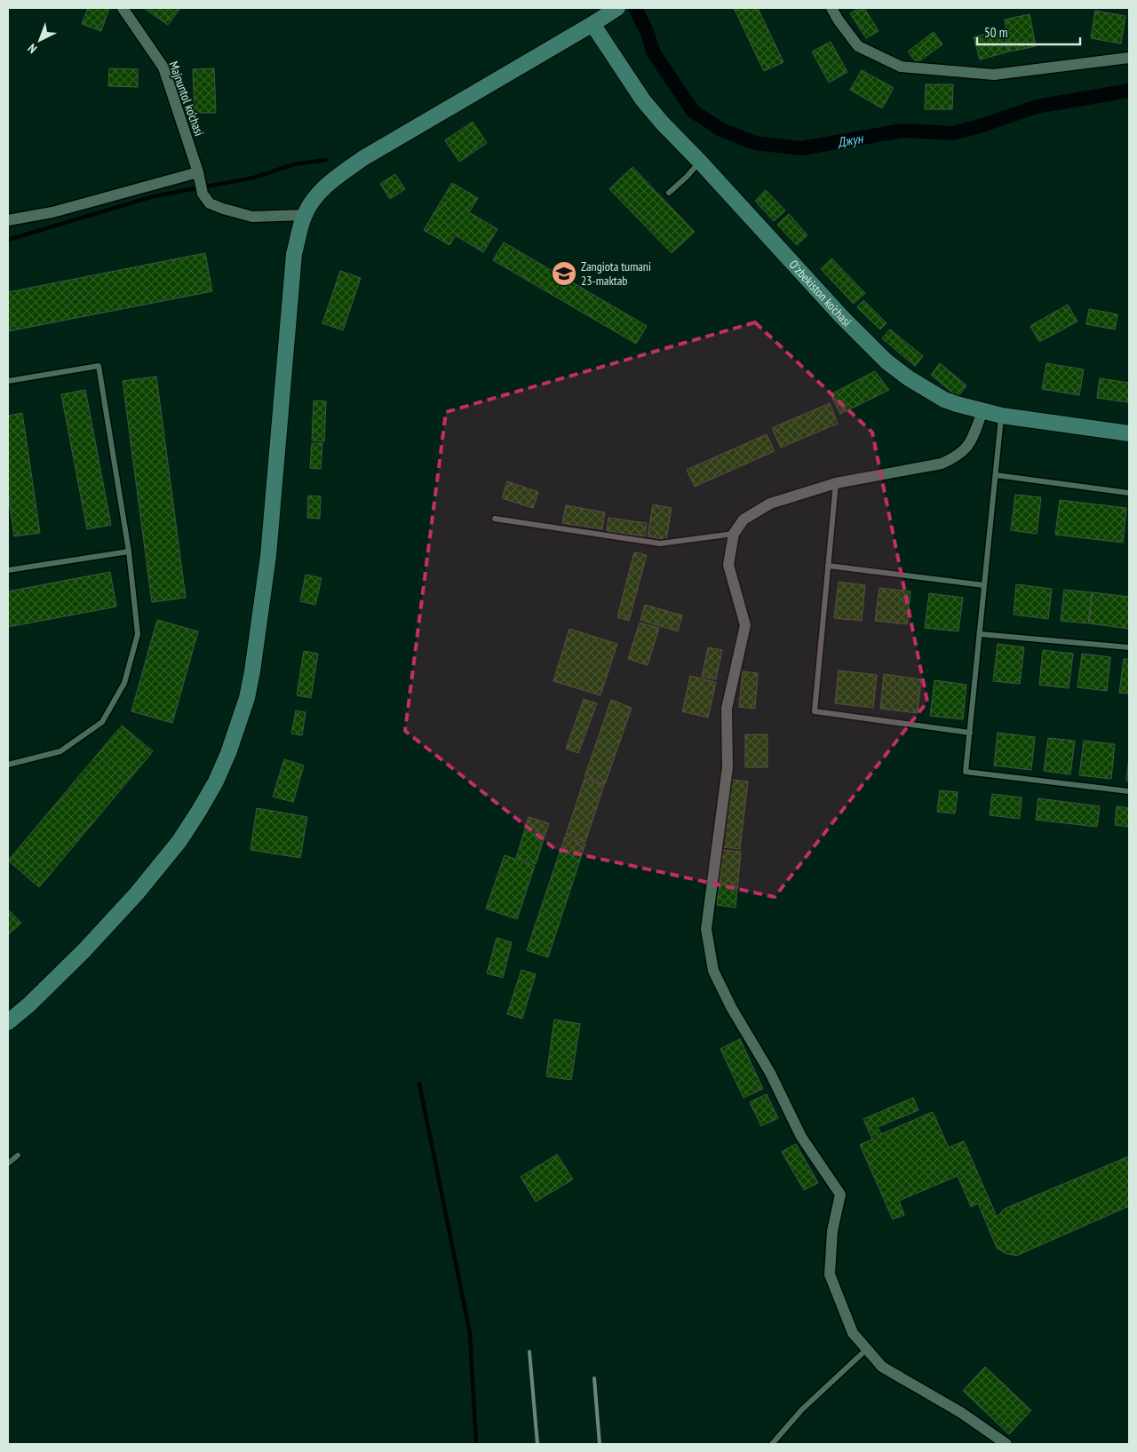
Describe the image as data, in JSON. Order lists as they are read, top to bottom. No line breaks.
{"streets":{"main road":["O'zbekiston ko'chasi"],"street":["Majnuntol ko‘chasi"]},"water":["Джун"],"places":{"school or university":["Zangiota tumani 23-maktab"]},"scale_bar":"50 m","north":"bottom left"}
